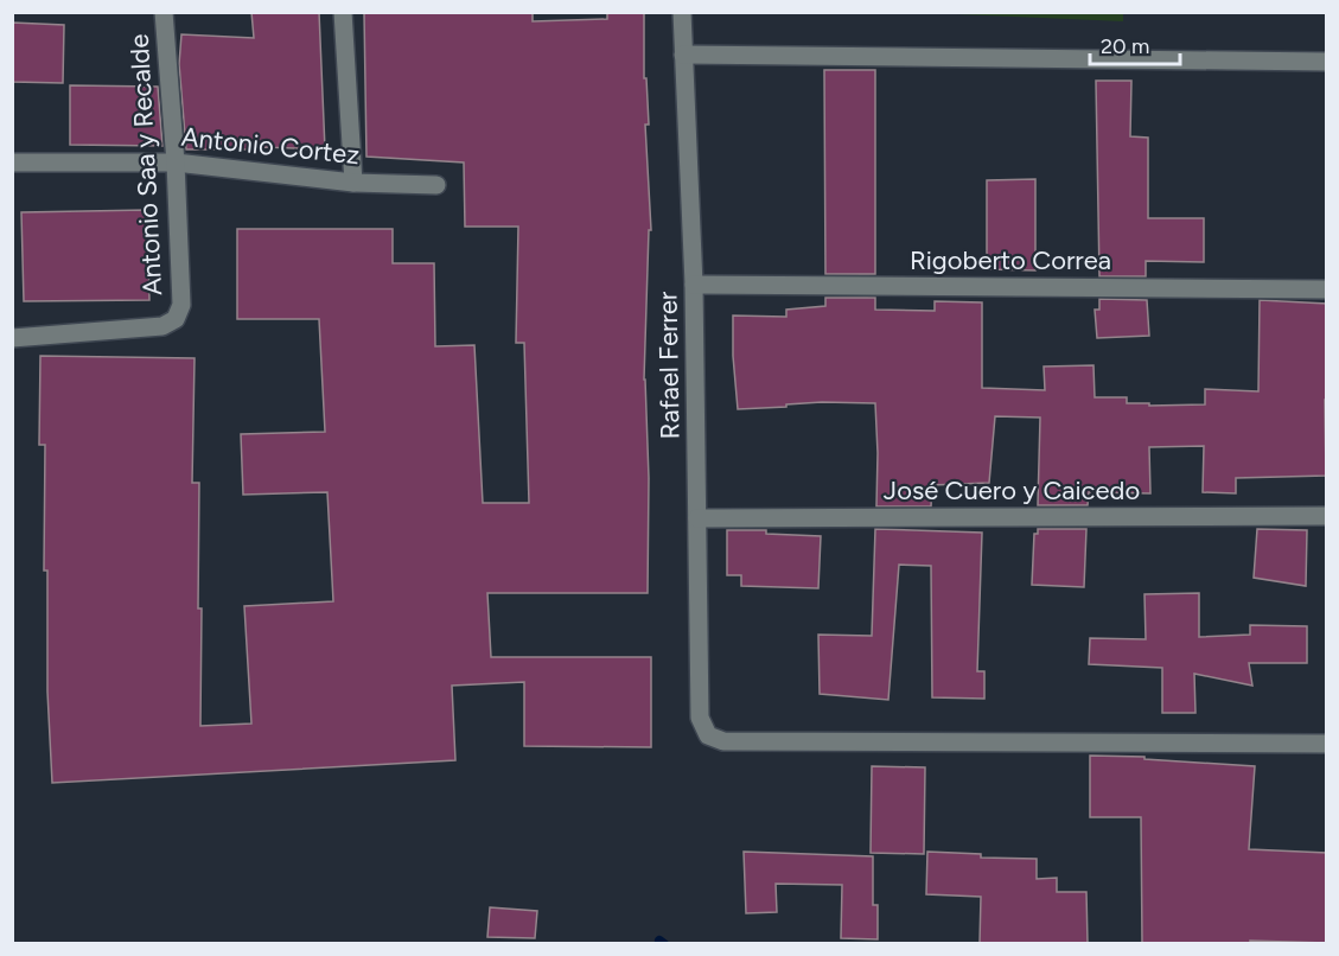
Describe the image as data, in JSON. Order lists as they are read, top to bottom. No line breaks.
{"streets":{"street":["Antonio Cortez","Antonio Saa y Recalde","Rigoberto Correa","Rafael Ferrer","José Cuero y Caicedo"]},"crossings":[["Antonio Cortez","Antonio Saa y Recalde"],["Rigoberto Correa","Rafael Ferrer"],["Rafael Ferrer","José Cuero y Caicedo"]],"scale_bar":"20 m"}
